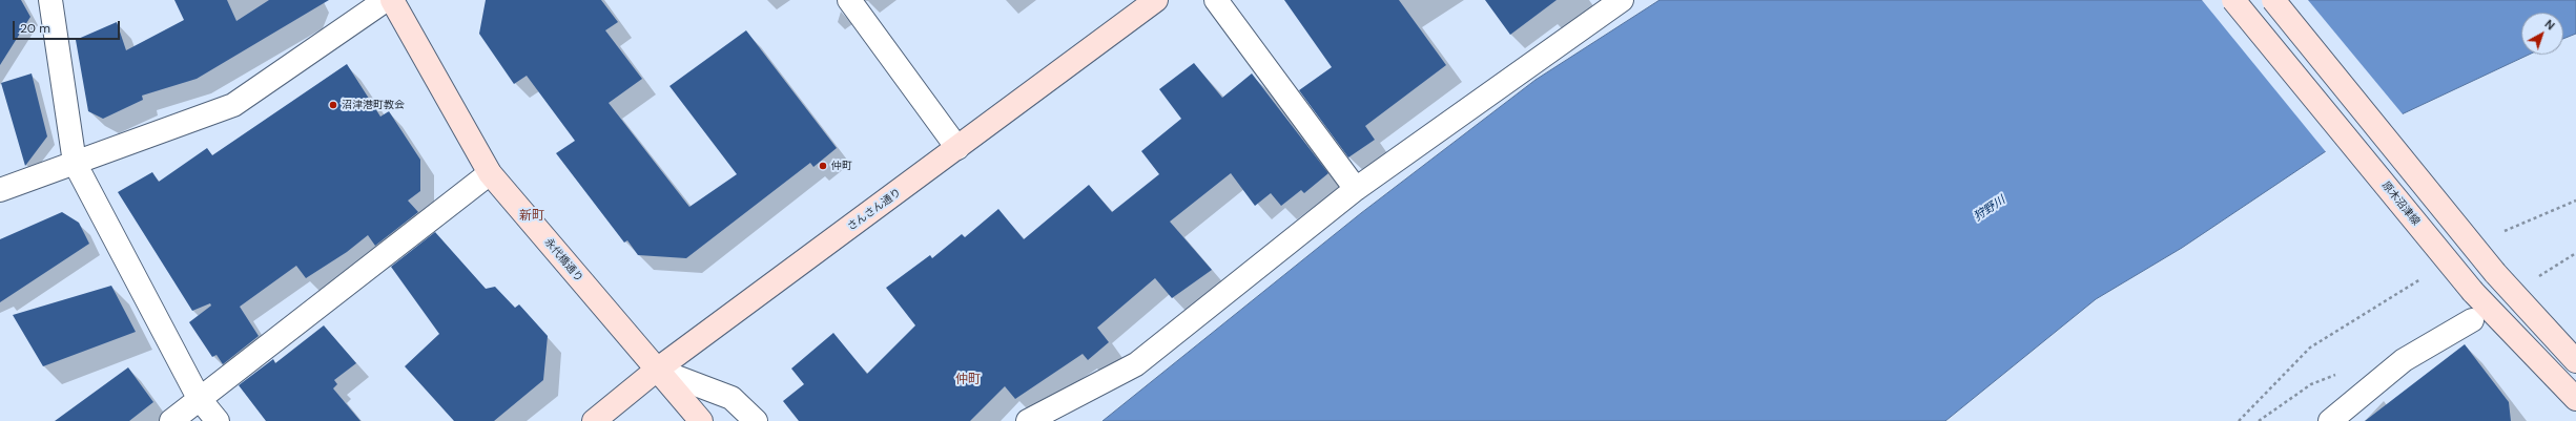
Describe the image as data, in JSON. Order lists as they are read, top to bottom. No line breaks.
{"streets":{"main road":["原木沼津線","さんさん通り","永代橋通り"]},"crossings":[["さんさん通り","永代橋通り"]],"districts":["新町","仲町"],"water":["狩野川"],"places":["沼津港町教会","仲町"],"scale_bar":"20 m","north":"top right"}
